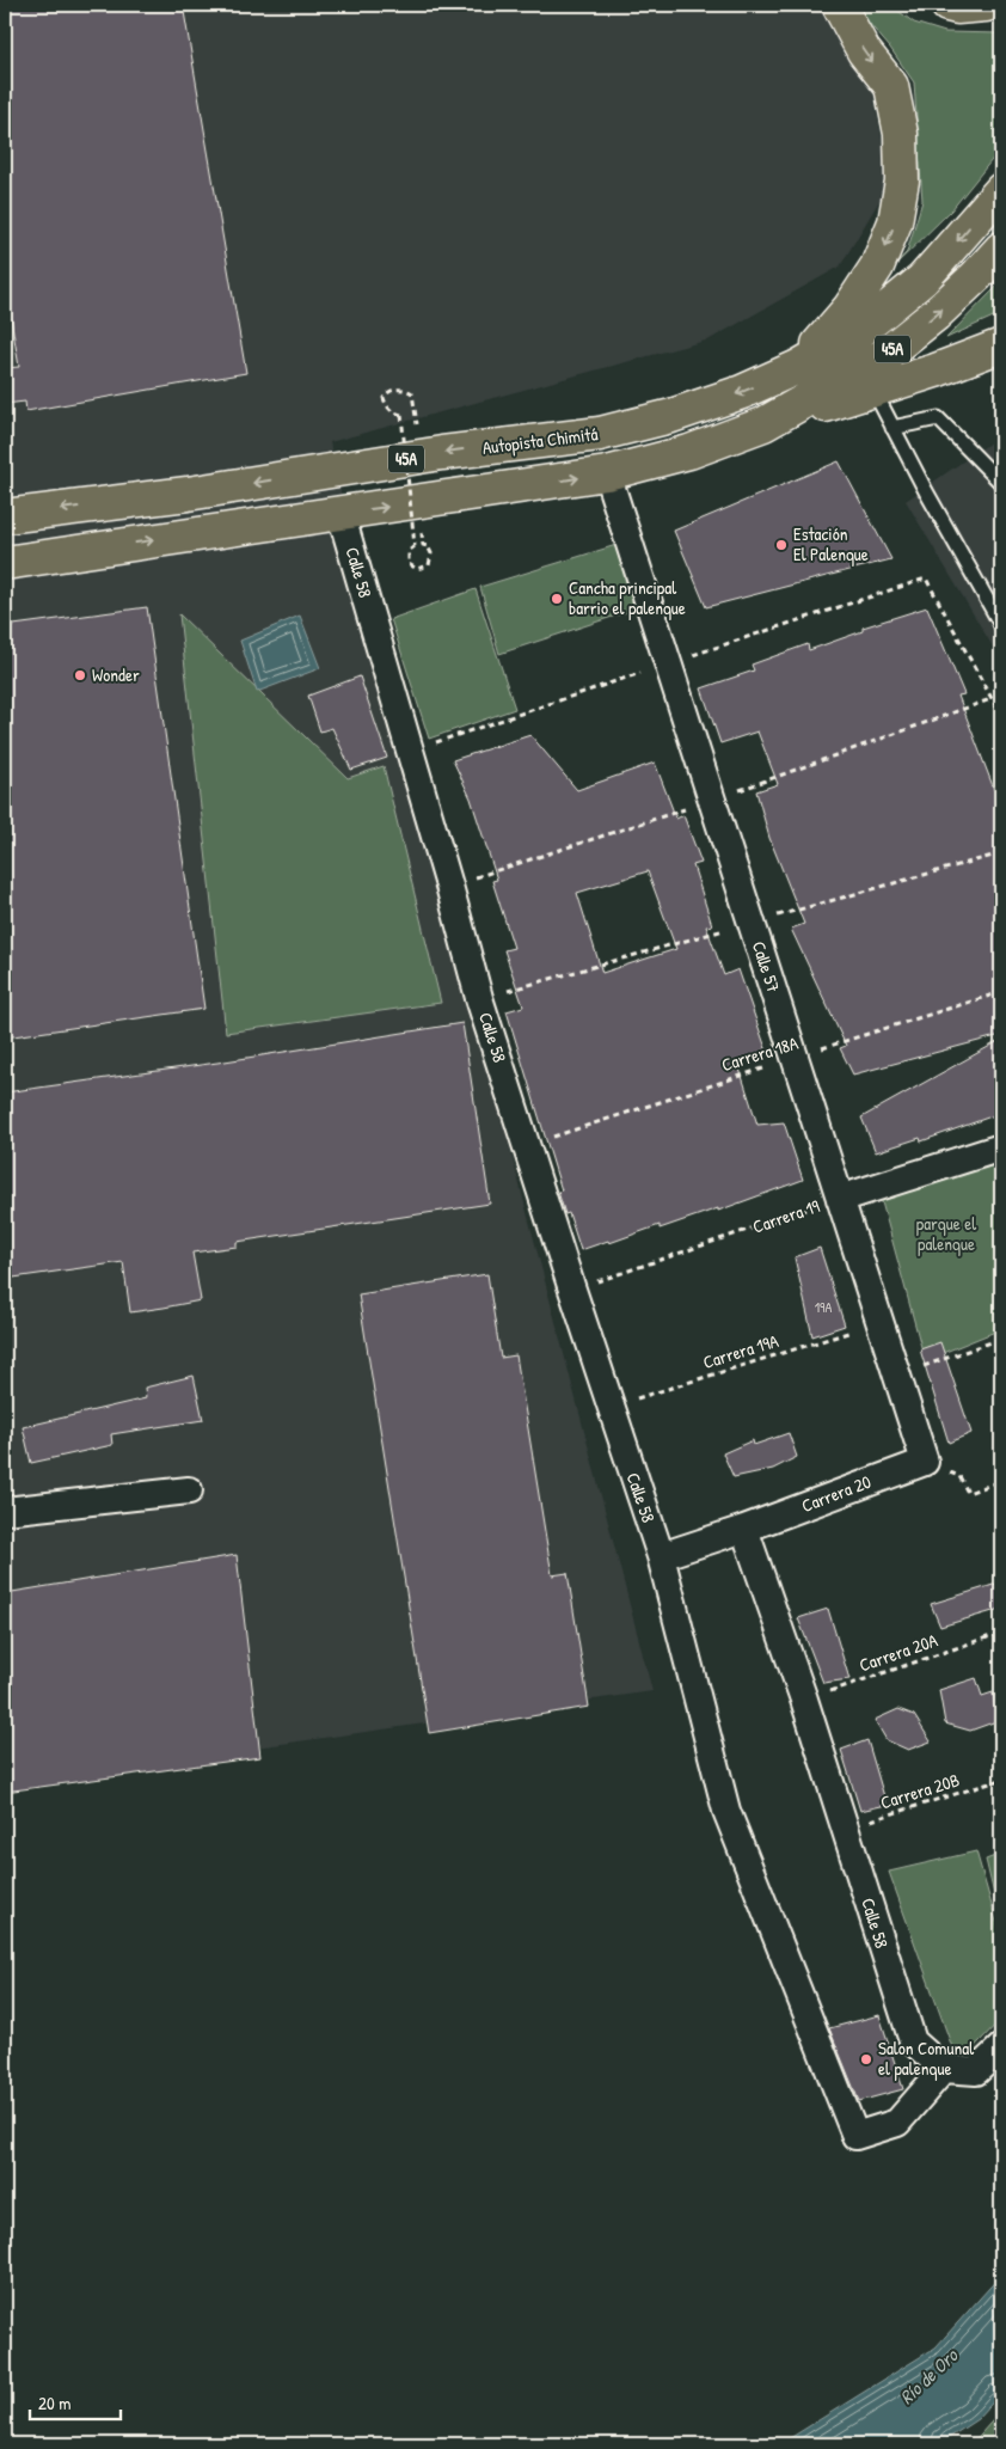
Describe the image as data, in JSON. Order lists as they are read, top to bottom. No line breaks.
{"streets":{"highway":["45A","Autopista Chimitá"],"street":["Calle 58","Calle 57","Carrera 19","Carrera 20"],"path":["Carrera 18A","Carrera 19A","Carrera 20A","Carrera 20B"]},"crossings":[["45A","Calle 58"],["45A","Calle 57"],["Calle 58","Carrera 18A"],["Calle 58","Carrera 19"],["Calle 58","Carrera 19A"],["Calle 58","Carrera 20"],["Calle 58","Carrera 20A"],["Calle 58","Carrera 20B"],["Calle 57","Carrera 18A"],["Calle 57","Carrera 19"],["Calle 57","Carrera 19A"],["Calle 57","Carrera 20"]],"water":["Río de Oro"],"parks":["parque el palenque"],"places":["Estación El Palenque","Cancha principal barrio el palenque","Wonder","Salon Comunal el palenque"],"house_numbers":["19A"],"scale_bar":"20 m"}
